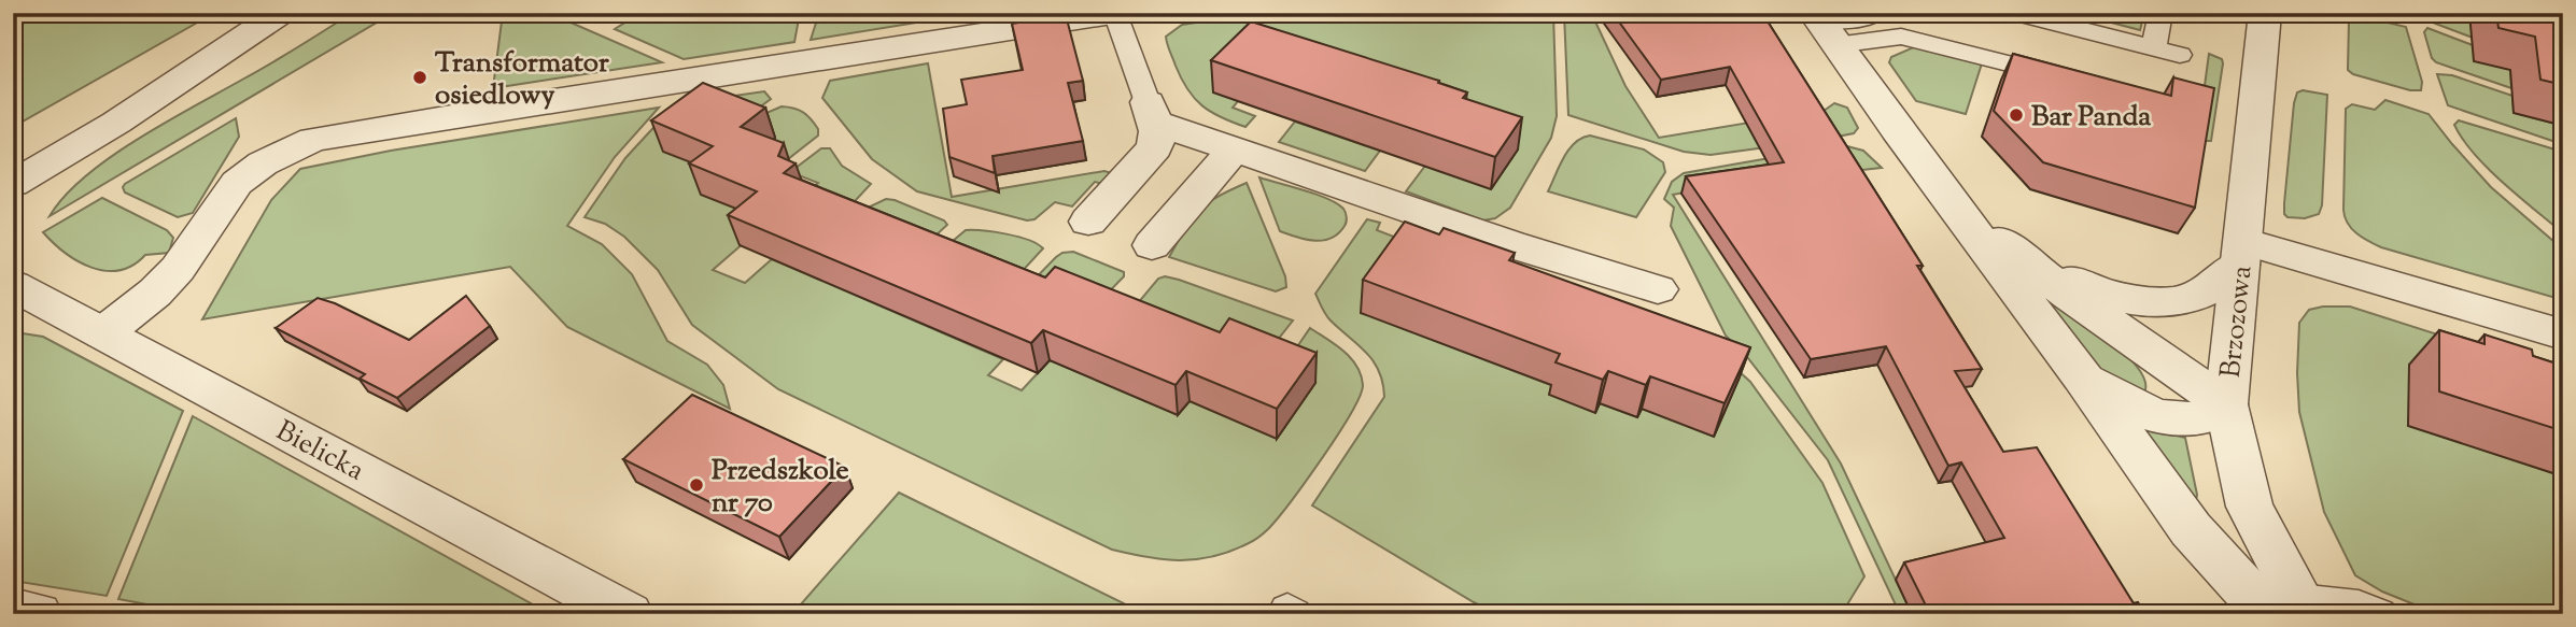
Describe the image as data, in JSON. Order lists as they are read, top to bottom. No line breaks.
{"streets":{"street":["Brzozowa","Bielicka"]},"places":["Transformator osiedlowy","Bar Panda","Przedszkole nr 70"]}
